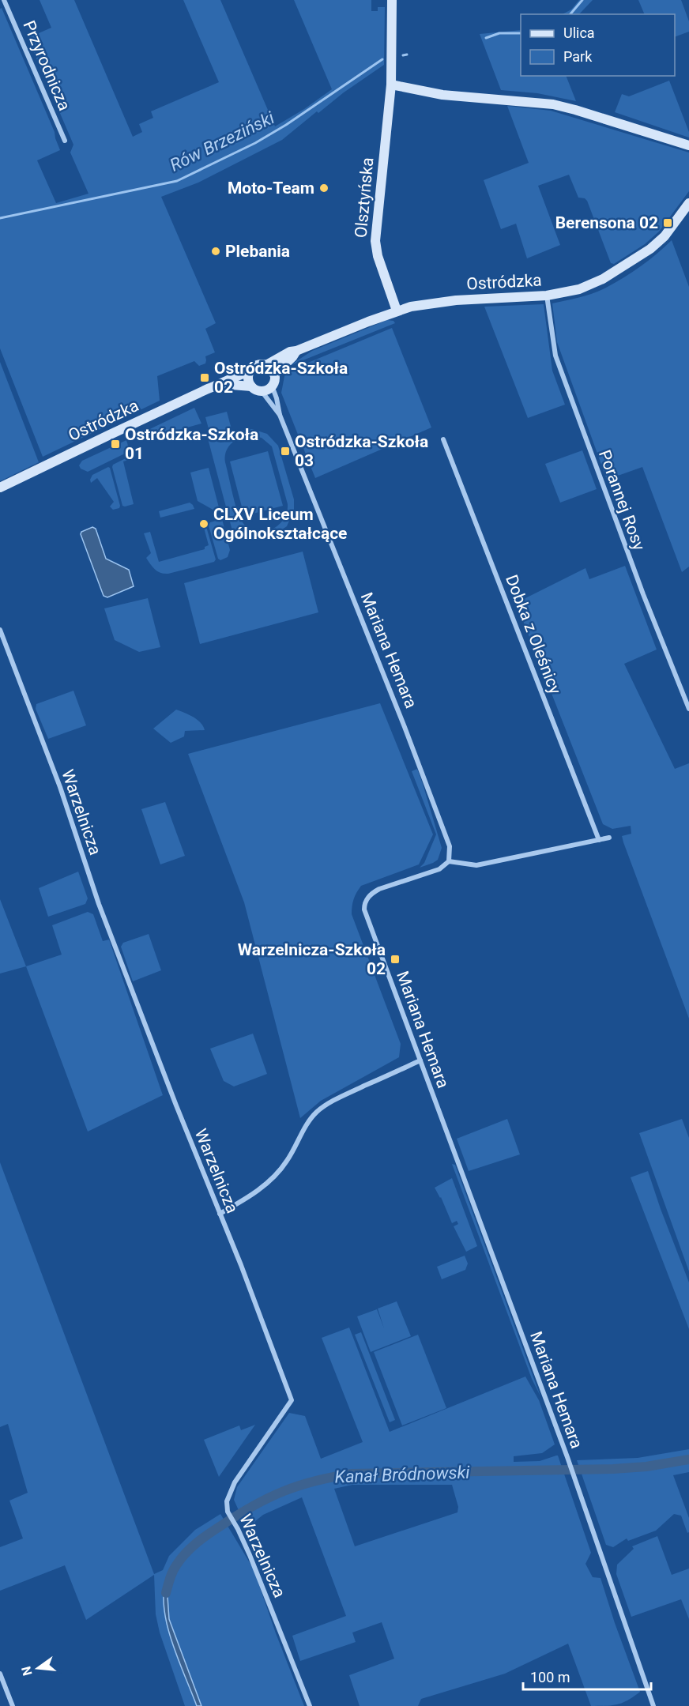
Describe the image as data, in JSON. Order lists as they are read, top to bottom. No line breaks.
{"streets":{"street":["Przyrodnicza","Olsztyńska","Ostródzka","Porannej Rosy","Dobka z Oleśnicy","Mariana Hemara","Warzelnicza"]},"crossings":[["Olsztyńska","Ostródzka"],["Ostródzka","Porannej Rosy"],["Ostródzka","Mariana Hemara"]],"water":["Rów Brzeziński","Kanał Bródnowski"],"places":{"other":["Moto-Team","Plebania","CLXV Liceum Ogólnokształcące"],"transit":["Berensona 02","Ostródzka-Szkoła 02","Ostródzka-Szkoła 01","Ostródzka-Szkoła 03","Warzelnicza-Szkoła 02"]},"legend":["Ulica","Park"],"scale_bar":"100 m","north":"left"}
